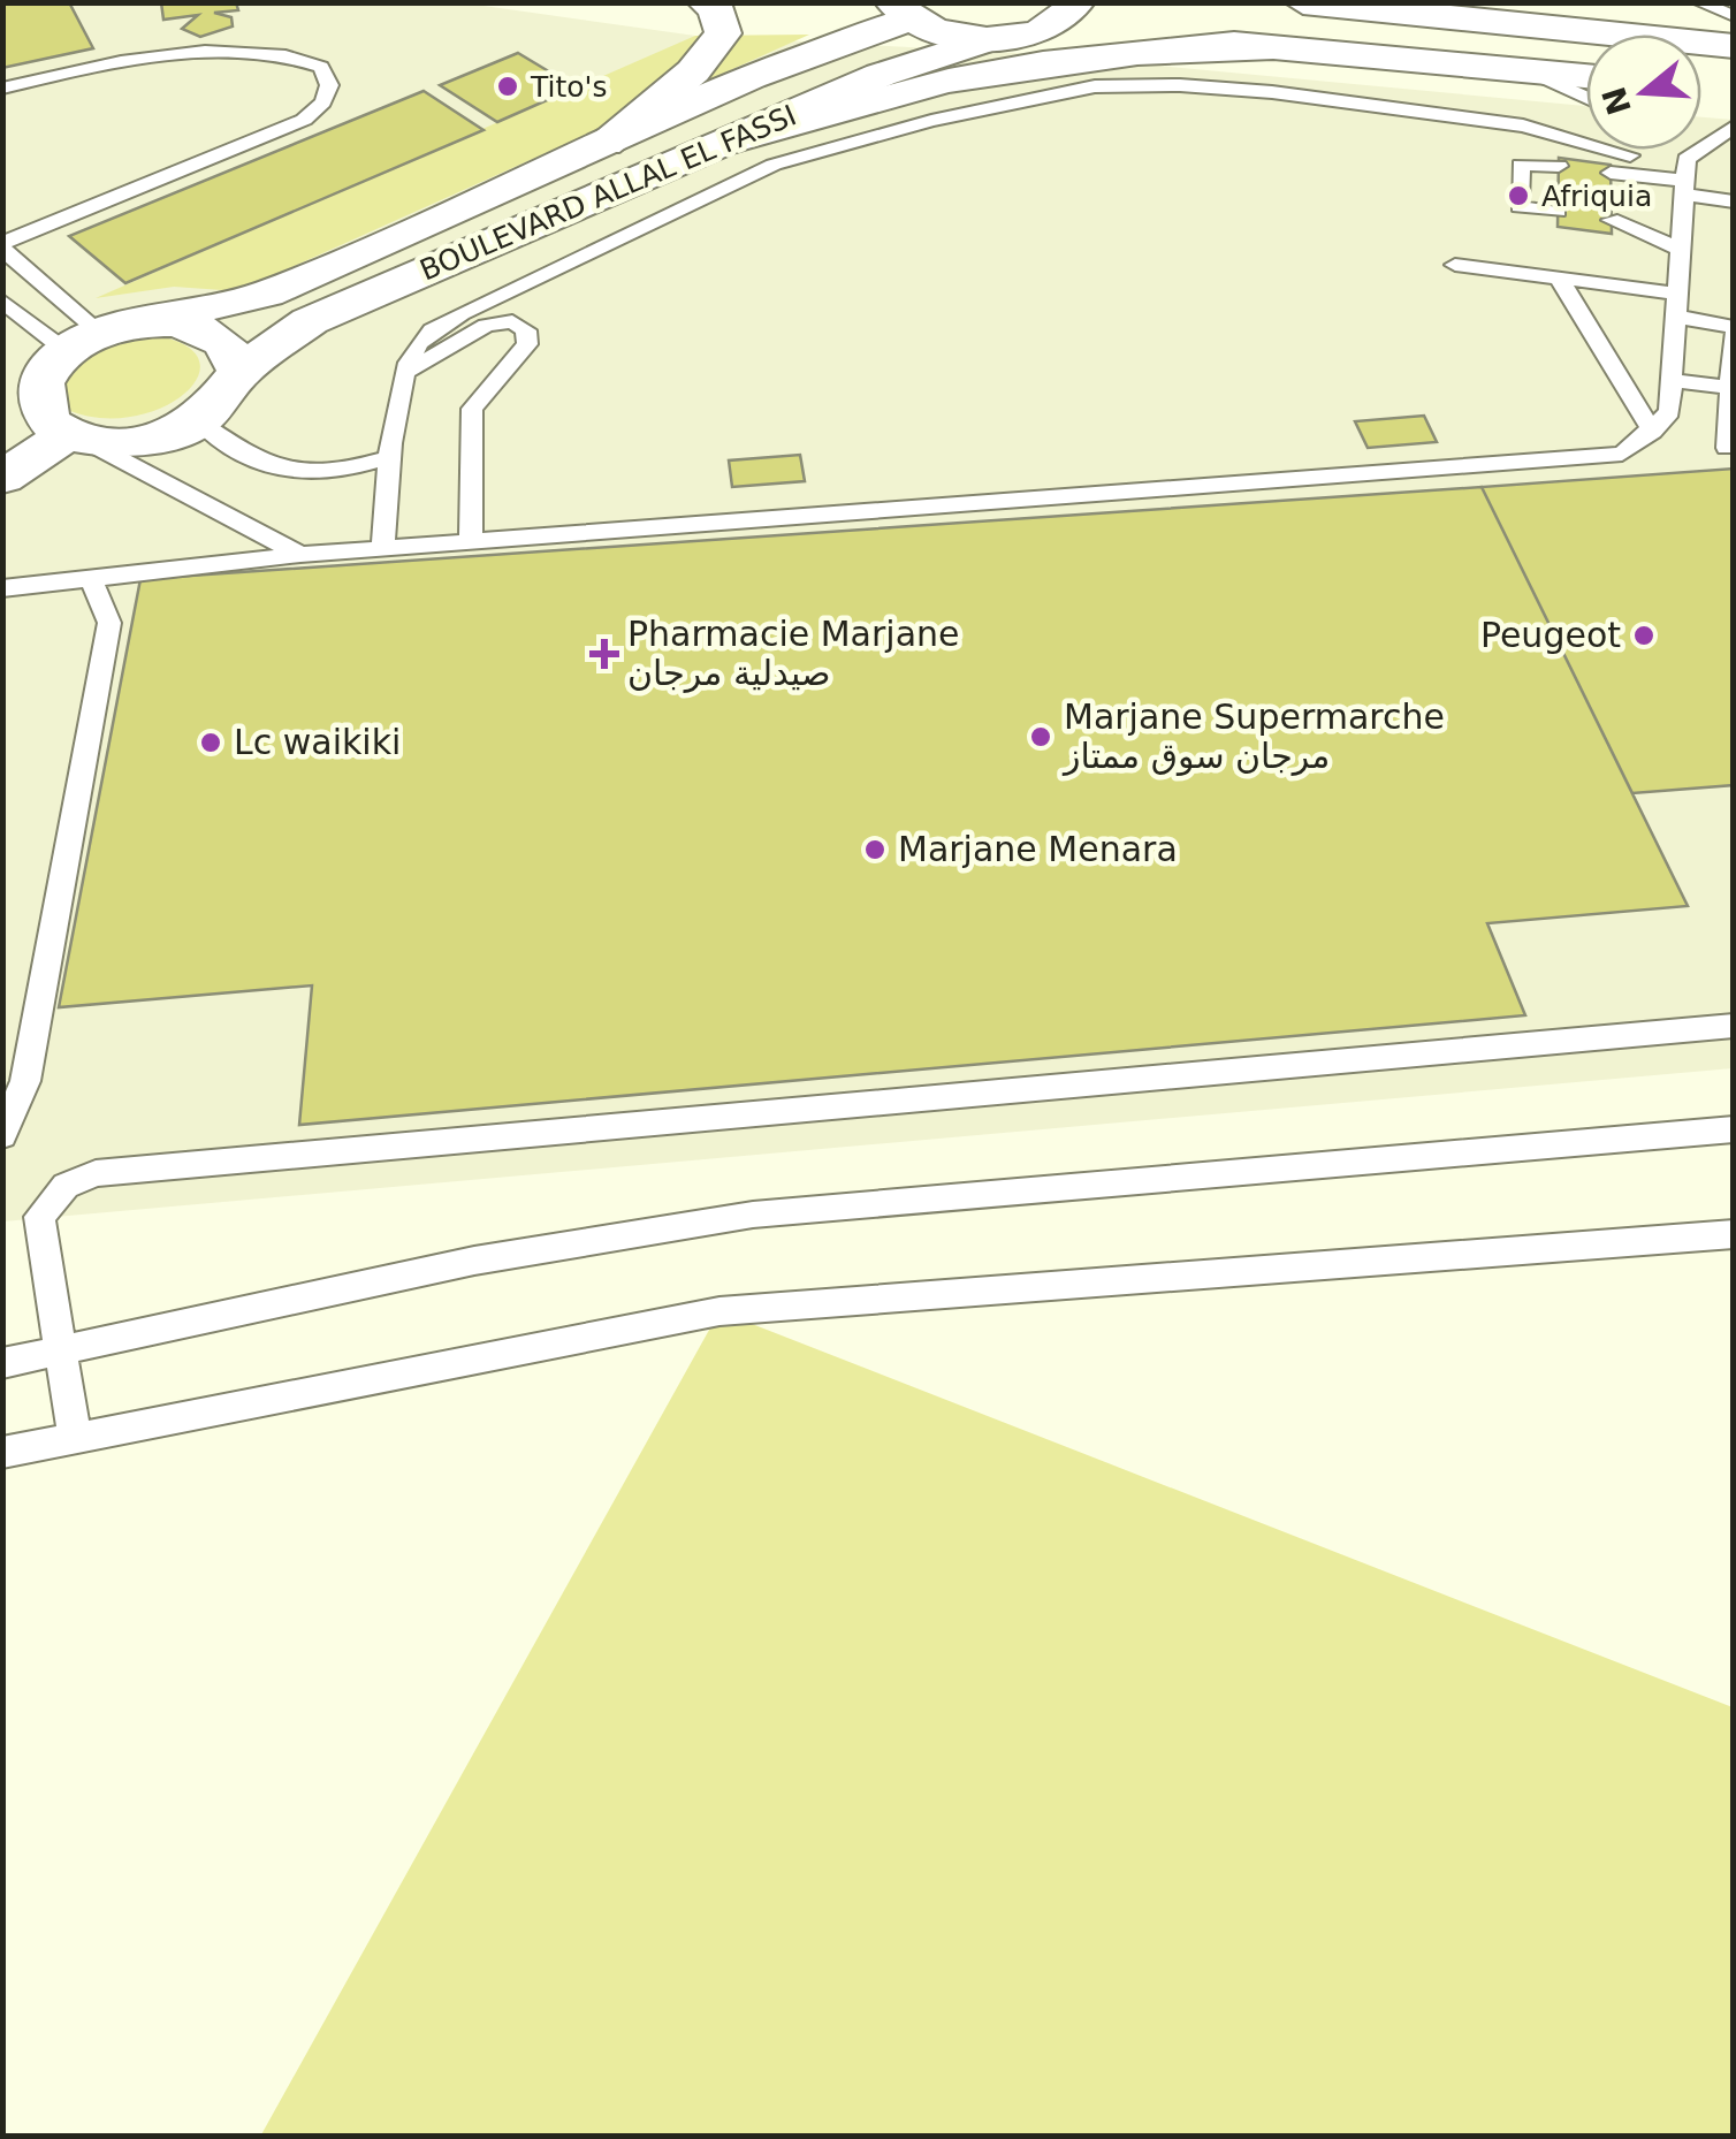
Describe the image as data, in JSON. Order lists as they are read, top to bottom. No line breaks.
{"streets":{"main road":["BOULEVARD ALLAL EL FASSI"]},"places":{"other":["Tito's","Afriquia","Peugeot","Marjane Supermarche مرجان سوق ممتاز","Lc waikiki","Marjane Menara"],"health":["Pharmacie Marjane صيدلية مرجان"]},"north":"left"}
